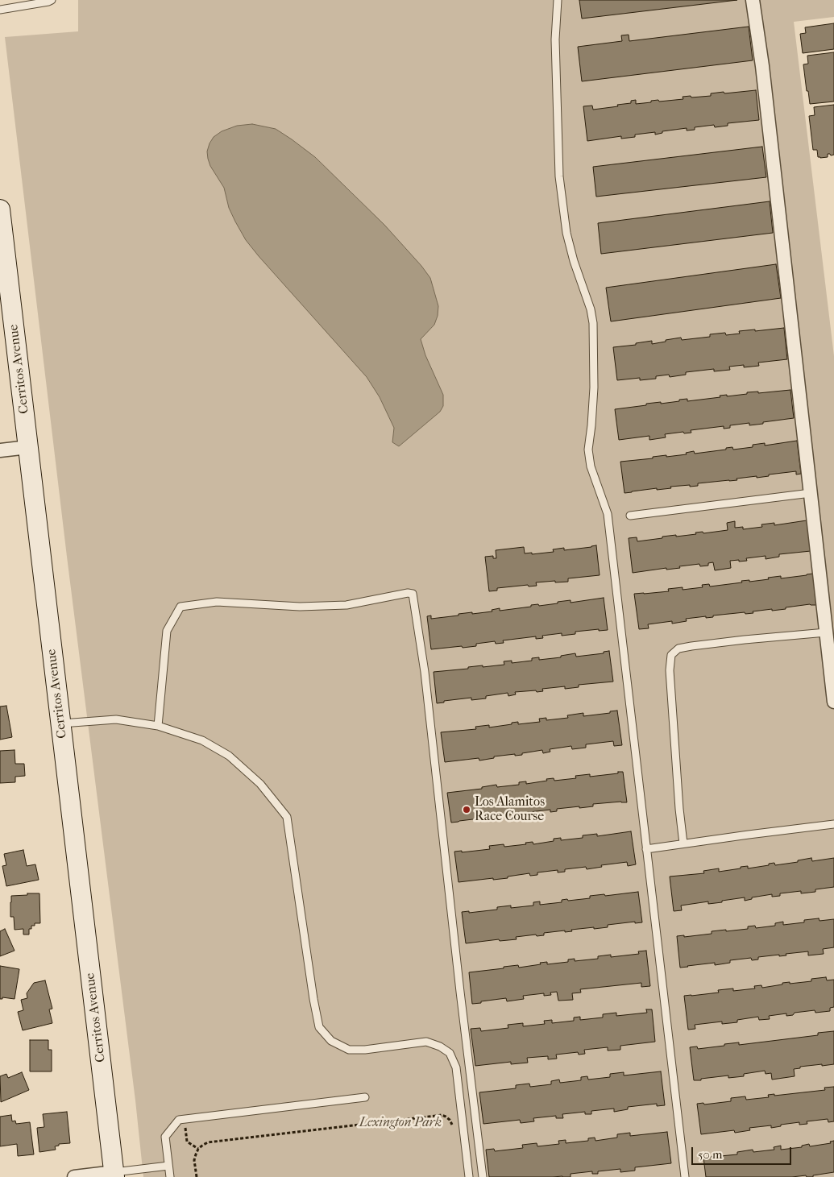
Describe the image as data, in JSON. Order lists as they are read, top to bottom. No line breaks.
{"streets":{"main road":["Cerritos Avenue"]},"parks":["Lexington Park"],"places":["Los Alamitos Race Course"],"scale_bar":"50 m"}
